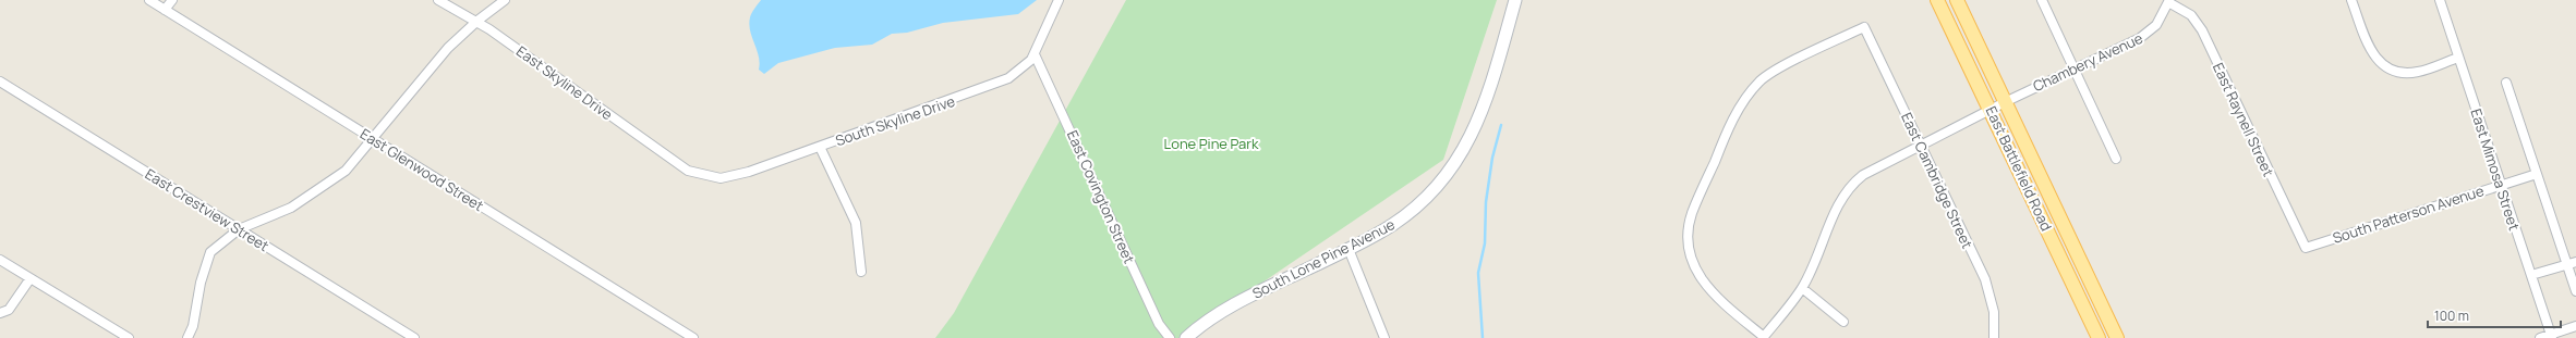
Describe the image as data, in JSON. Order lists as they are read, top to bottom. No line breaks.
{"streets":{"main road":["East Battlefield Road","South Lone Pine Avenue"],"street":["Chambery Avenue","East Skyline Drive","East Raynell Street","South Skyline Drive","East Glenwood Street","East Mimosa Street","East Cambridge Street","East Covington Street","East Crestview Street","South Patterson Avenue"]},"crossings":[["Chambery Avenue","East Raynell Street"],["Chambery Avenue","East Battlefield Road"],["Chambery Avenue","East Cambridge Street"],["East Skyline Drive","South Skyline Drive"],["East Raynell Street","South Patterson Avenue"],["South Skyline Drive","East Covington Street"],["East Mimosa Street","South Patterson Avenue"]],"parks":["Lone Pine Park"],"scale_bar":"100 m"}
